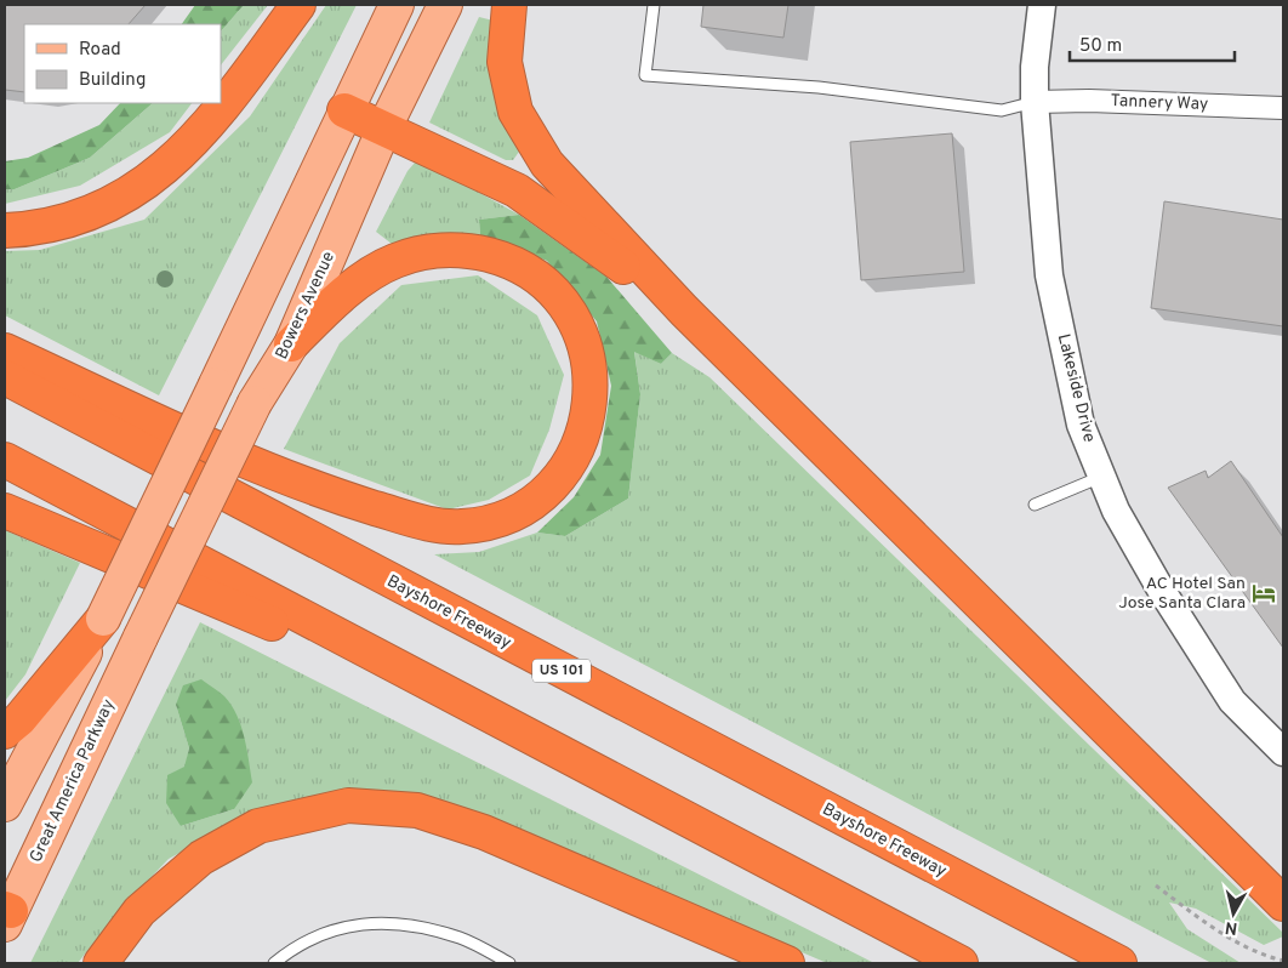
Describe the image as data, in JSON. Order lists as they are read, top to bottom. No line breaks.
{"streets":{"highway":["Bayshore Freeway","US 101"],"main road":["Bowers Avenue","Great America Parkway"],"street":["Tannery Way","Lakeside Drive"]},"crossings":[["Tannery Way","Lakeside Drive"],["Bowers Avenue","Great America Parkway"]],"places":{"hotel":["AC Hotel San Jose Santa Clara"]},"legend":["Road","Building"],"scale_bar":"50 m","north":"bottom"}
